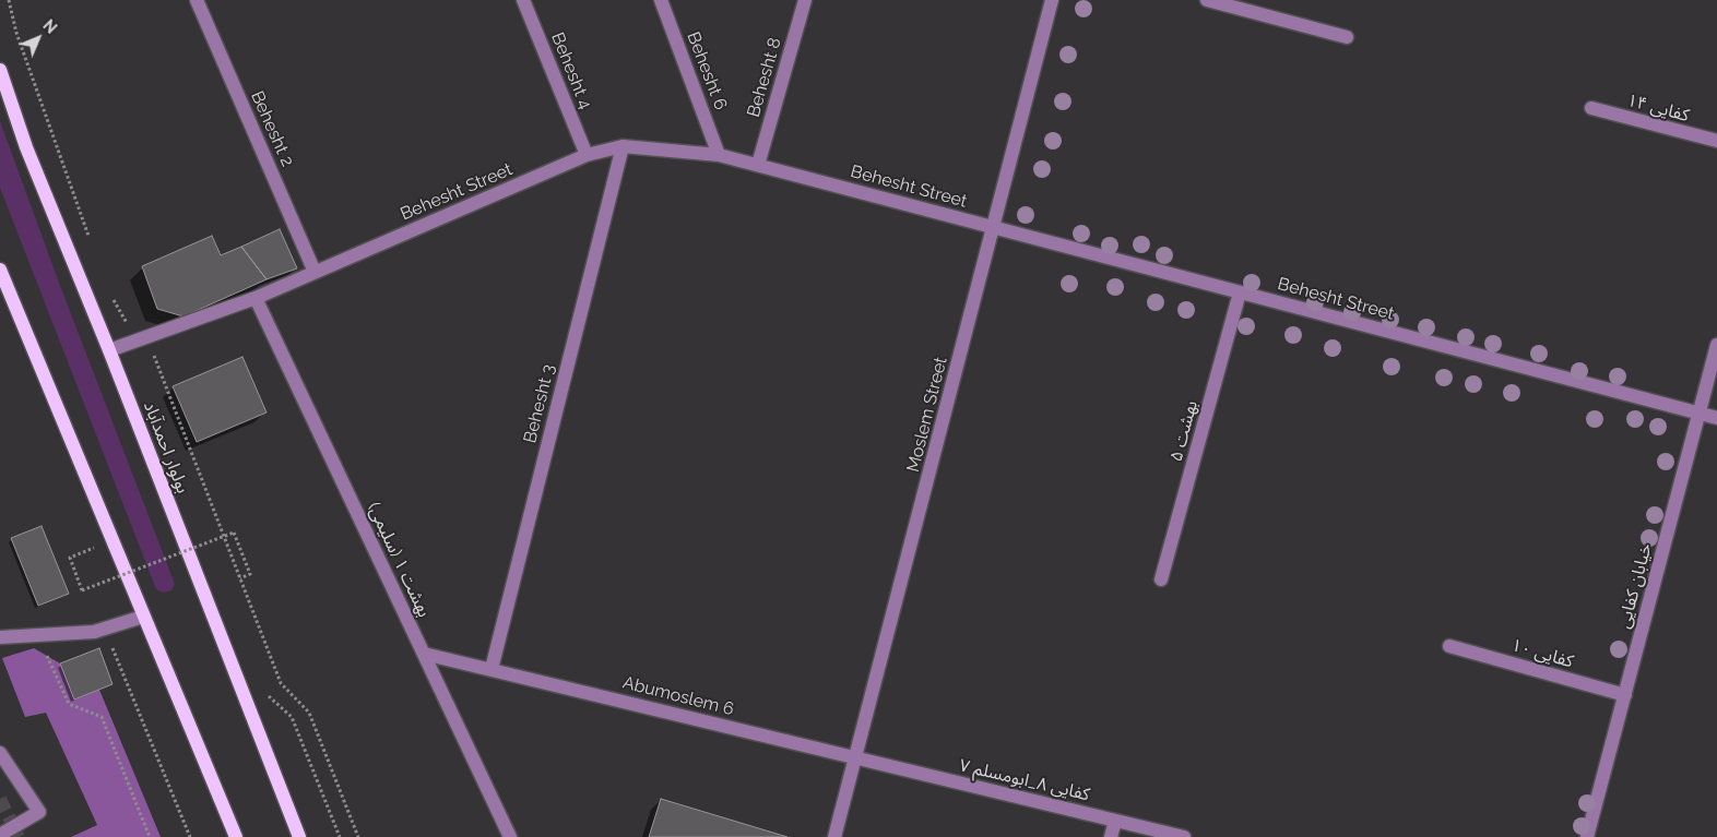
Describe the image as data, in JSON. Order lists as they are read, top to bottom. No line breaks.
{"streets":{"main road":["بولوار احمدآباد"],"street":["Behesht 4","Behesht 6","Behesht 8","کفایی ۱۴","Behesht 2","Behesht Street","Behesht 3","Moslem Street","بهشت ۵","بهشت ۱ (سلیمی)","خیابان کفایی","کفایی ۱۰","Abumoslem 6","کفایی ۸_ابومسلم ۷"]},"crossings":[["Behesht 4","Behesht Street"],["Behesht 6","Behesht Street"],["Behesht 8","Behesht Street"],["Behesht 2","Behesht Street"],["Behesht Street","Behesht 3"],["Behesht Street","Moslem Street"],["Behesht Street","بهشت ۵"],["Behesht Street","بولوار احمدآباد"],["Behesht Street","بهشت ۱ (سلیمی)"],["Behesht Street","خیابان کفایی"],["Behesht 3","Abumoslem 6"],["Moslem Street","Abumoslem 6"],["Moslem Street","کفایی ۸_ابومسلم ۷"],["بهشت ۱ (سلیمی)","Abumoslem 6"],["خیابان کفایی","کفایی ۱۰"],["Abumoslem 6","کفایی ۸_ابومسلم ۷"]],"north":"top right"}
